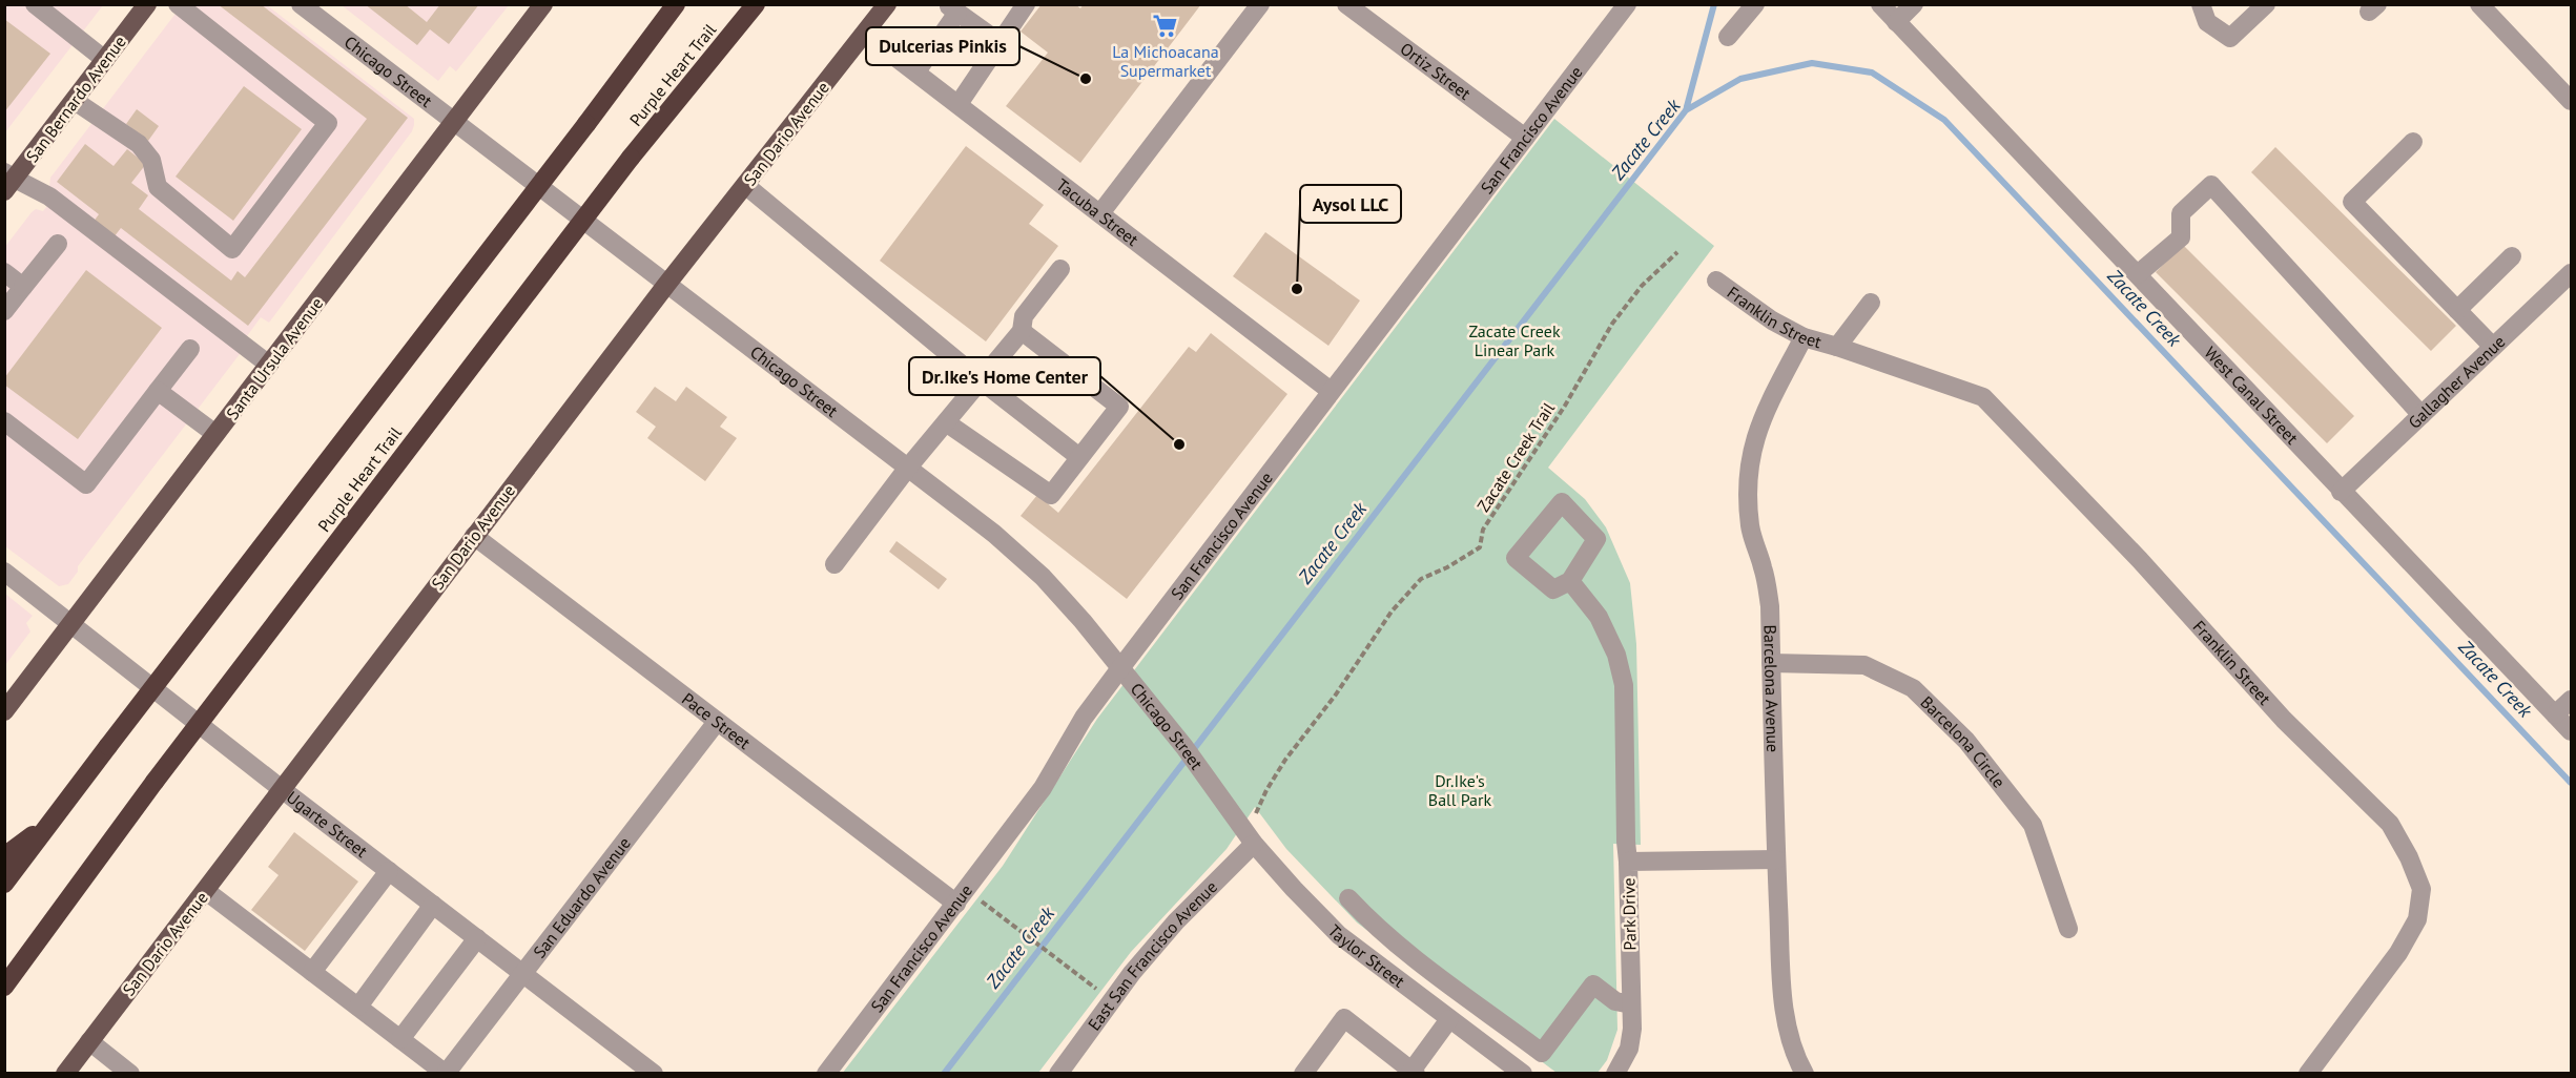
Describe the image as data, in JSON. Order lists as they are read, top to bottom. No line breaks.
{"streets":{"highway":["Purple Heart Trail"],"main road":["San Bernardo Avenue","San Dario Avenue","Santa Ursula Avenue"],"street":["Ortiz Street","Chicago Street","San Francisco Avenue","Tacuba Street","Franklin Street","Gallagher Avenue","West Canal Street","Barcelona Avenue","Pace Street","Barcelona Circle","Ugarte Street","San Eduardo Avenue","Park Drive","Taylor Street","East San Francisco Avenue"],"path":["Zacate Creek Trail"]},"crossings":[["Ortiz Street","San Francisco Avenue"],["Chicago Street","San Francisco Avenue"],["Chicago Street","San Dario Avenue"],["Chicago Street","Santa Ursula Avenue"],["Chicago Street","Taylor Street"],["San Francisco Avenue","Tacuba Street"],["San Francisco Avenue","Pace Street"],["San Dario Avenue","Tacuba Street"],["San Dario Avenue","Pace Street"],["San Dario Avenue","Ugarte Street"],["Franklin Street","Barcelona Avenue"],["Santa Ursula Avenue","Ugarte Street"],["Gallagher Avenue","West Canal Street"],["Barcelona Avenue","Barcelona Circle"],["Barcelona Avenue","Park Drive"],["Pace Street","San Eduardo Avenue"],["Ugarte Street","San Eduardo Avenue"],["Taylor Street","East San Francisco Avenue"]],"water":["Zacate Creek"],"parks":["Zacate Creek Linear Park","Dr.Ike's Ball Park"],"places":{"supermarket":["La Michoacana Supermarket"],"other":["Dulcerias Pinkis","Aysol LLC","Dr.Ike's Home Center"]}}
